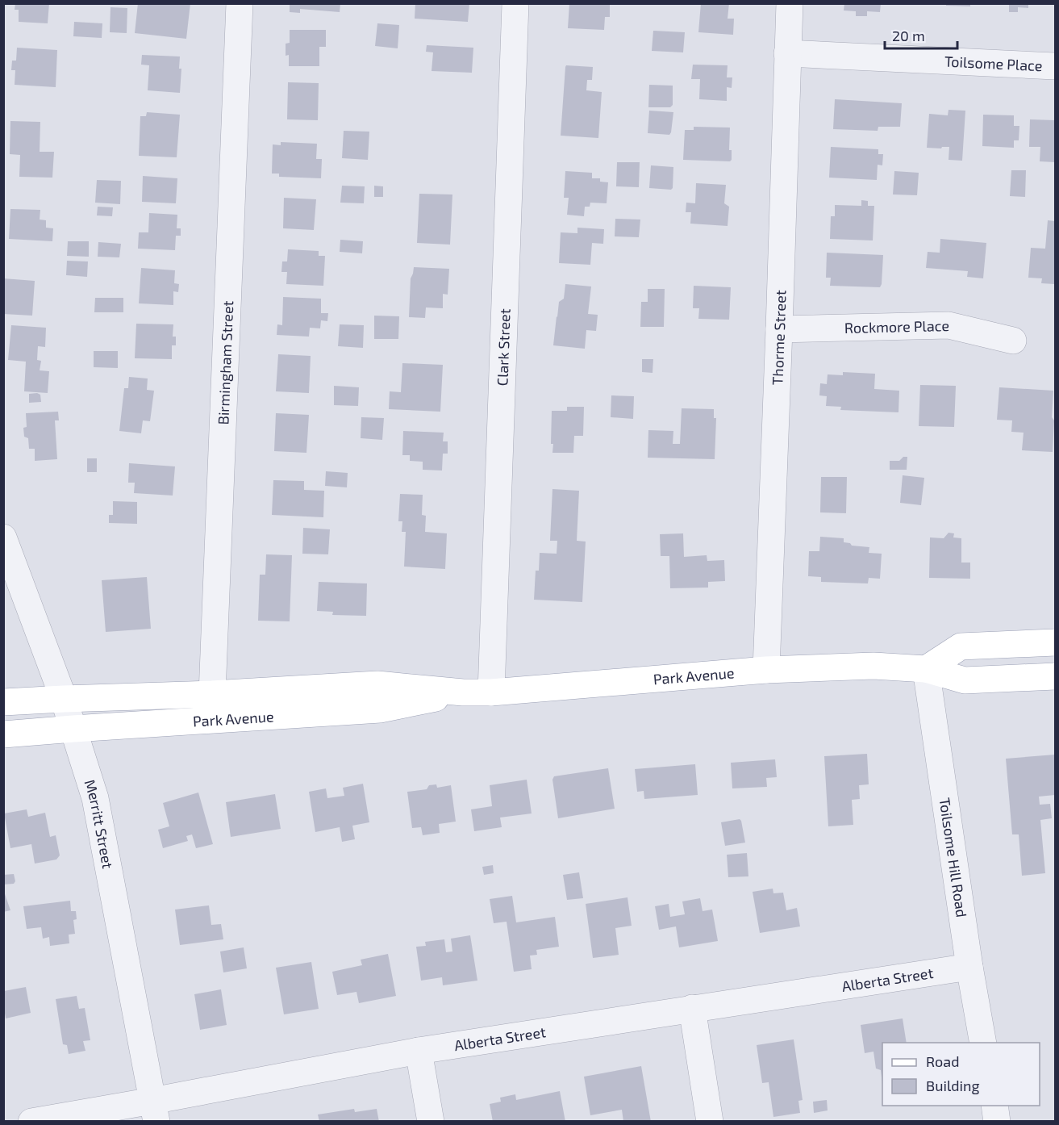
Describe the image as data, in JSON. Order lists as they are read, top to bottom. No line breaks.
{"streets":{"main road":["Park Avenue"],"street":["Toilsome Place","Rockmore Place","Thorme Street","Clark Street","Birmingham Street","Merritt Street","Toilsome Hill Road","Alberta Street"]},"crossings":[["Toilsome Place","Thorme Street"],["Rockmore Place","Thorme Street"],["Thorme Street","Park Avenue"],["Clark Street","Park Avenue"],["Birmingham Street","Park Avenue"],["Park Avenue","Merritt Street"],["Park Avenue","Toilsome Hill Road"],["Merritt Street","Alberta Street"],["Toilsome Hill Road","Alberta Street"]],"legend":["Road","Building"],"scale_bar":"20 m"}
